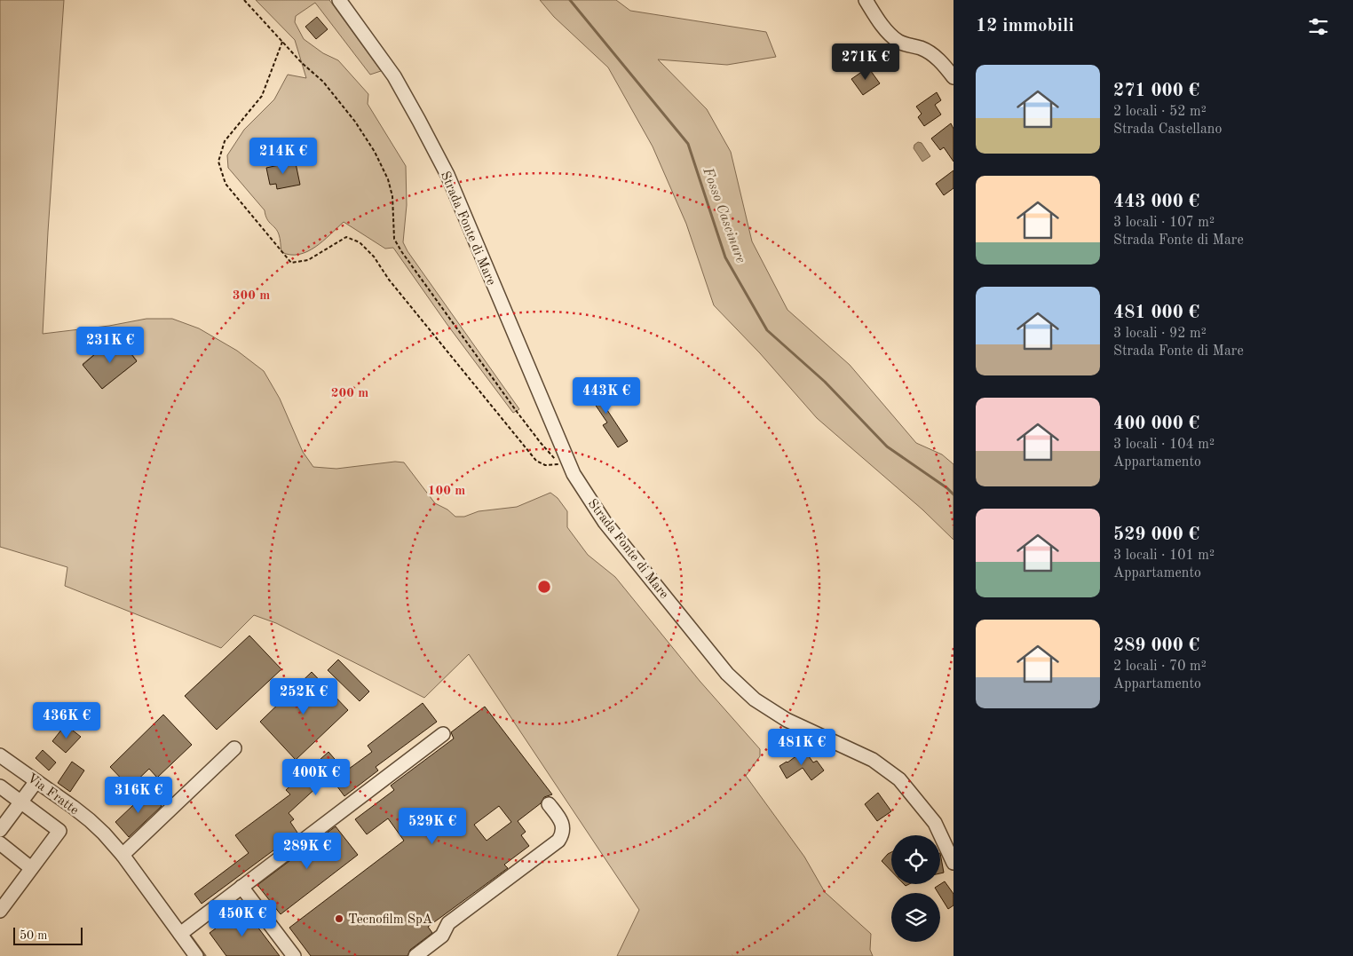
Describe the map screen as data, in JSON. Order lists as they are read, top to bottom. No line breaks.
{"streets":{"street":["Strada Fonte di Mare","Via Fratte"]},"water":["Fosso Cascinare"],"places":["Tecnofilm SpA"],"scale_bar":"50 m","page":{"heading":"12 immobili","price":["271K €","214K €","231K €","443K €","252K €","436K €","481K €","400K €","316K €","529K €","289K €","450K €"],"list":[{"name":"271 000 €","note":"2 locali · 52 m² · Strada Castellano"},{"name":"443 000 €","note":"3 locali · 107 m² · Strada Fonte di Mare"},{"name":"481 000 €","note":"3 locali · 92 m² · Strada Fonte di Mare"},{"name":"400 000 €","note":"3 locali · 104 m² · Appartamento"},{"name":"529 000 €","note":"3 locali · 101 m² · Appartamento"},{"name":"289 000 €","note":"2 locali · 70 m² · Appartamento"}],"scale":"50 m"},"rings":["300 m","200 m","100 m"]}
